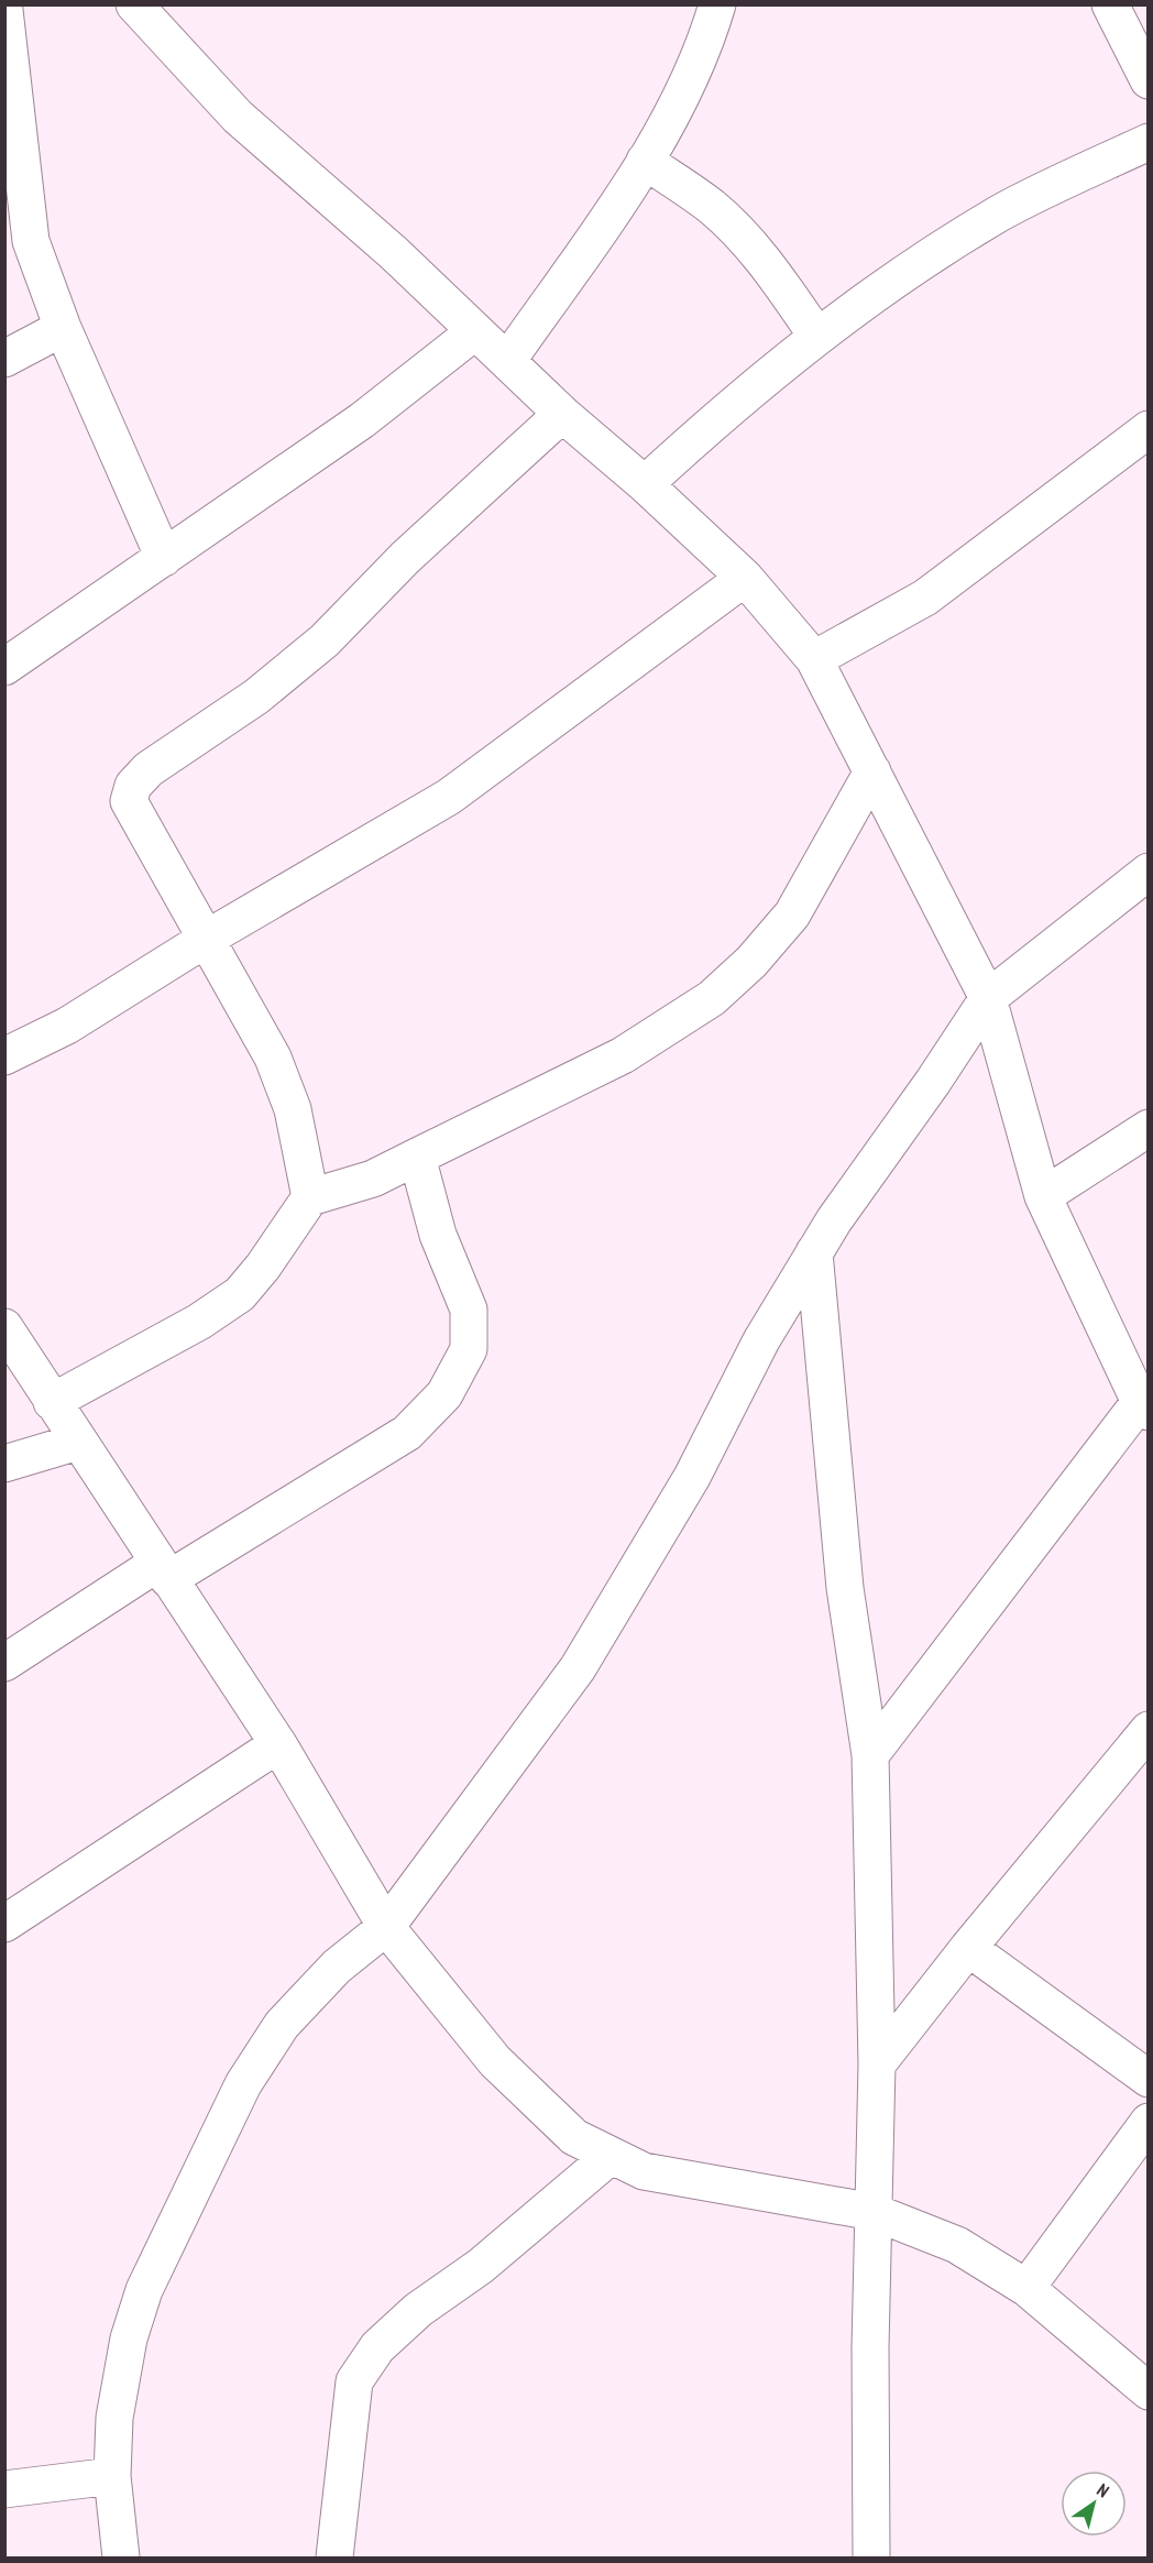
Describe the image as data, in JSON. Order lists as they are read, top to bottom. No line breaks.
{"north":"top right"}
